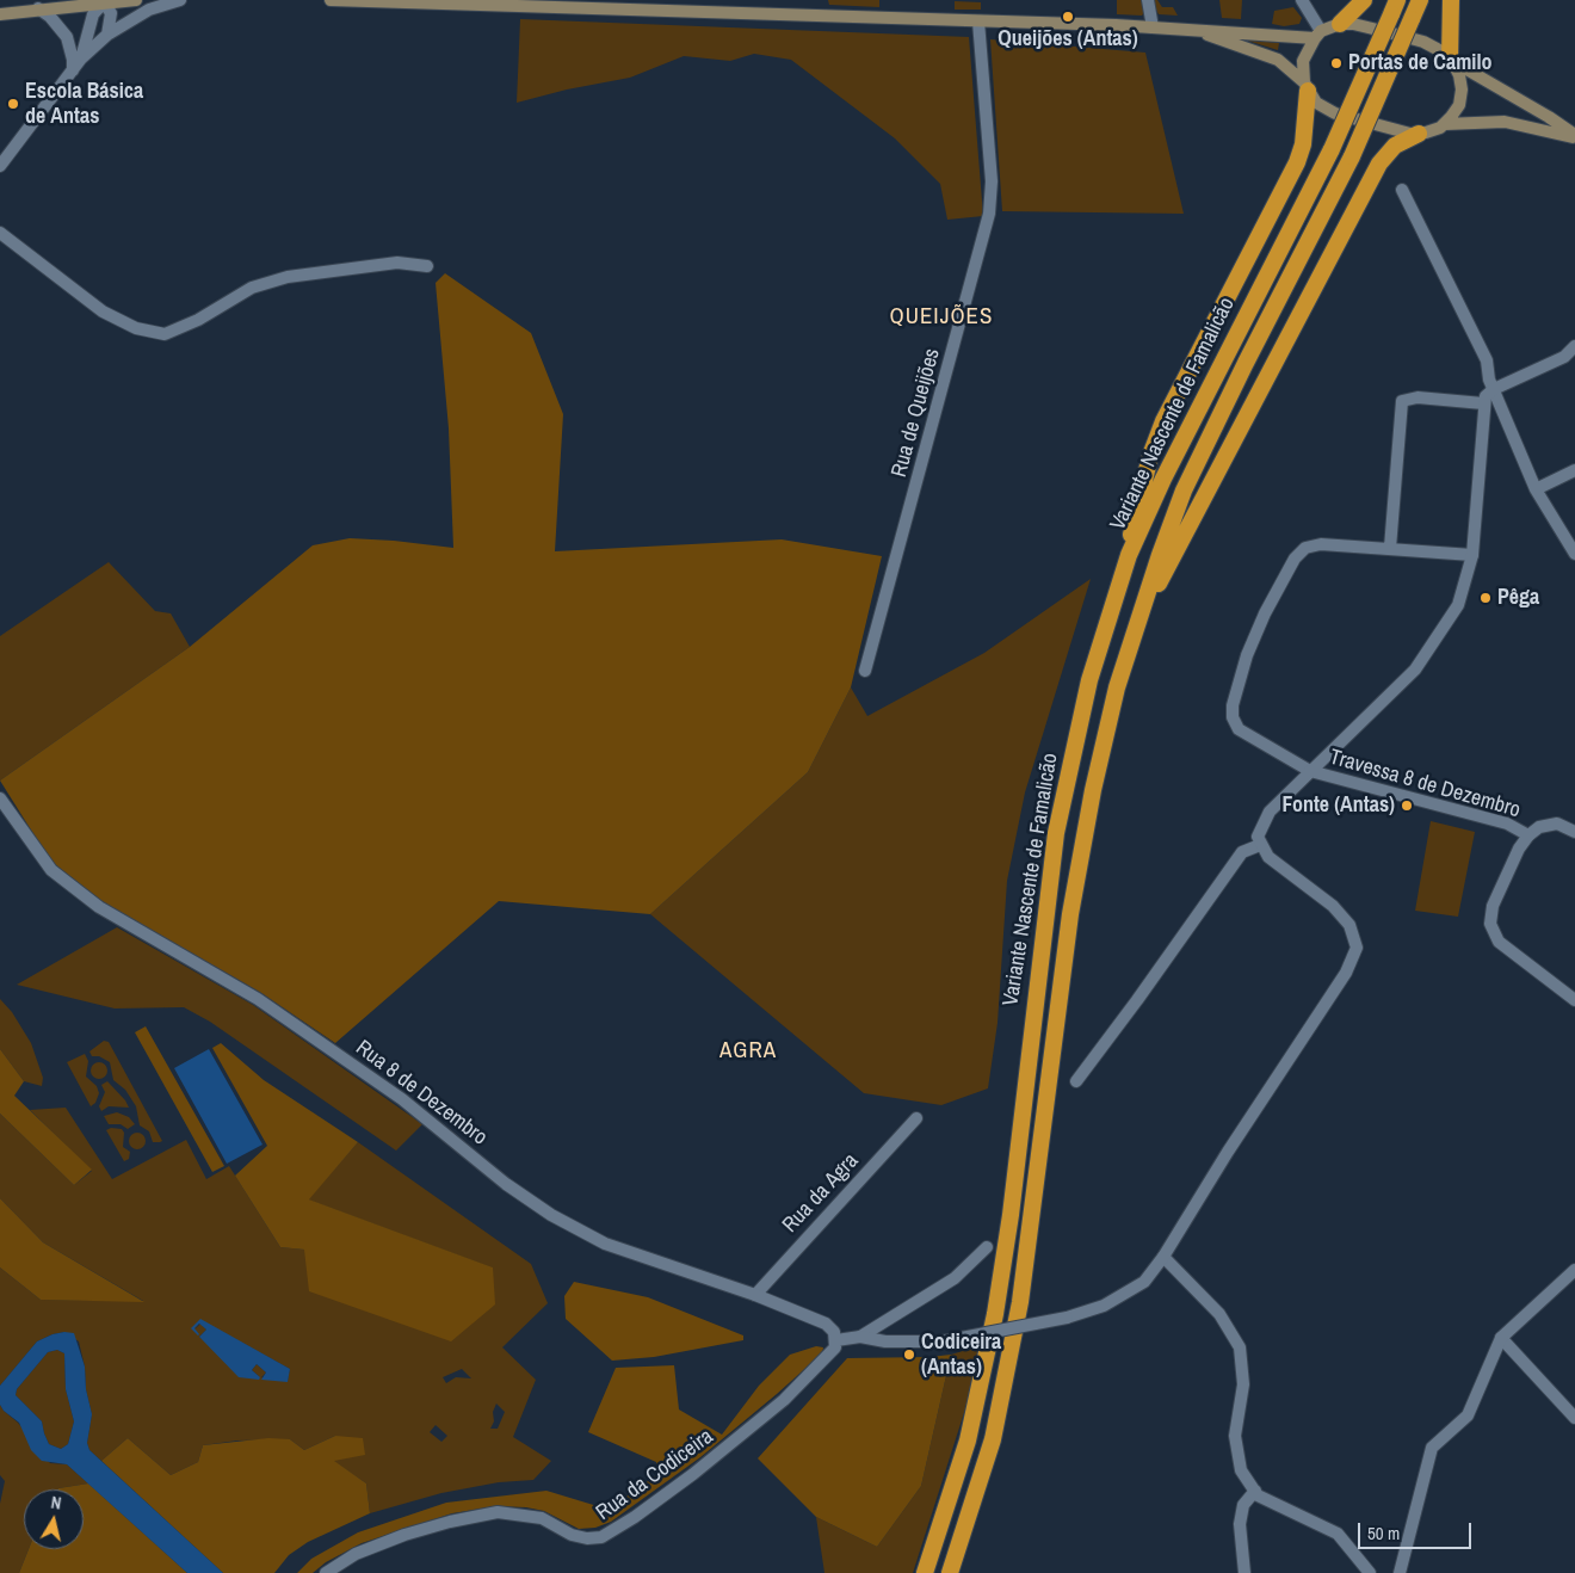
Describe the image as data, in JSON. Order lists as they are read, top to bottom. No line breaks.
{"streets":{"highway":["Variante Nascente de Famalicão"],"street":["Rua de Queijões","Travessa 8 de Dezembro","Rua 8 de Dezembro","Rua da Agra","Rua da Codiceira"]},"crossings":[["Rua 8 de Dezembro","Rua da Agra"],["Rua 8 de Dezembro","Rua da Codiceira"]],"districts":["QUEIJÕES","AGRA"],"places":["Queijões (Antas)","Portas de Camilo","Escola Básica de Antas","Pêga","Fonte (Antas)","Codiceira (Antas)"],"scale_bar":"50 m","north":"top"}
